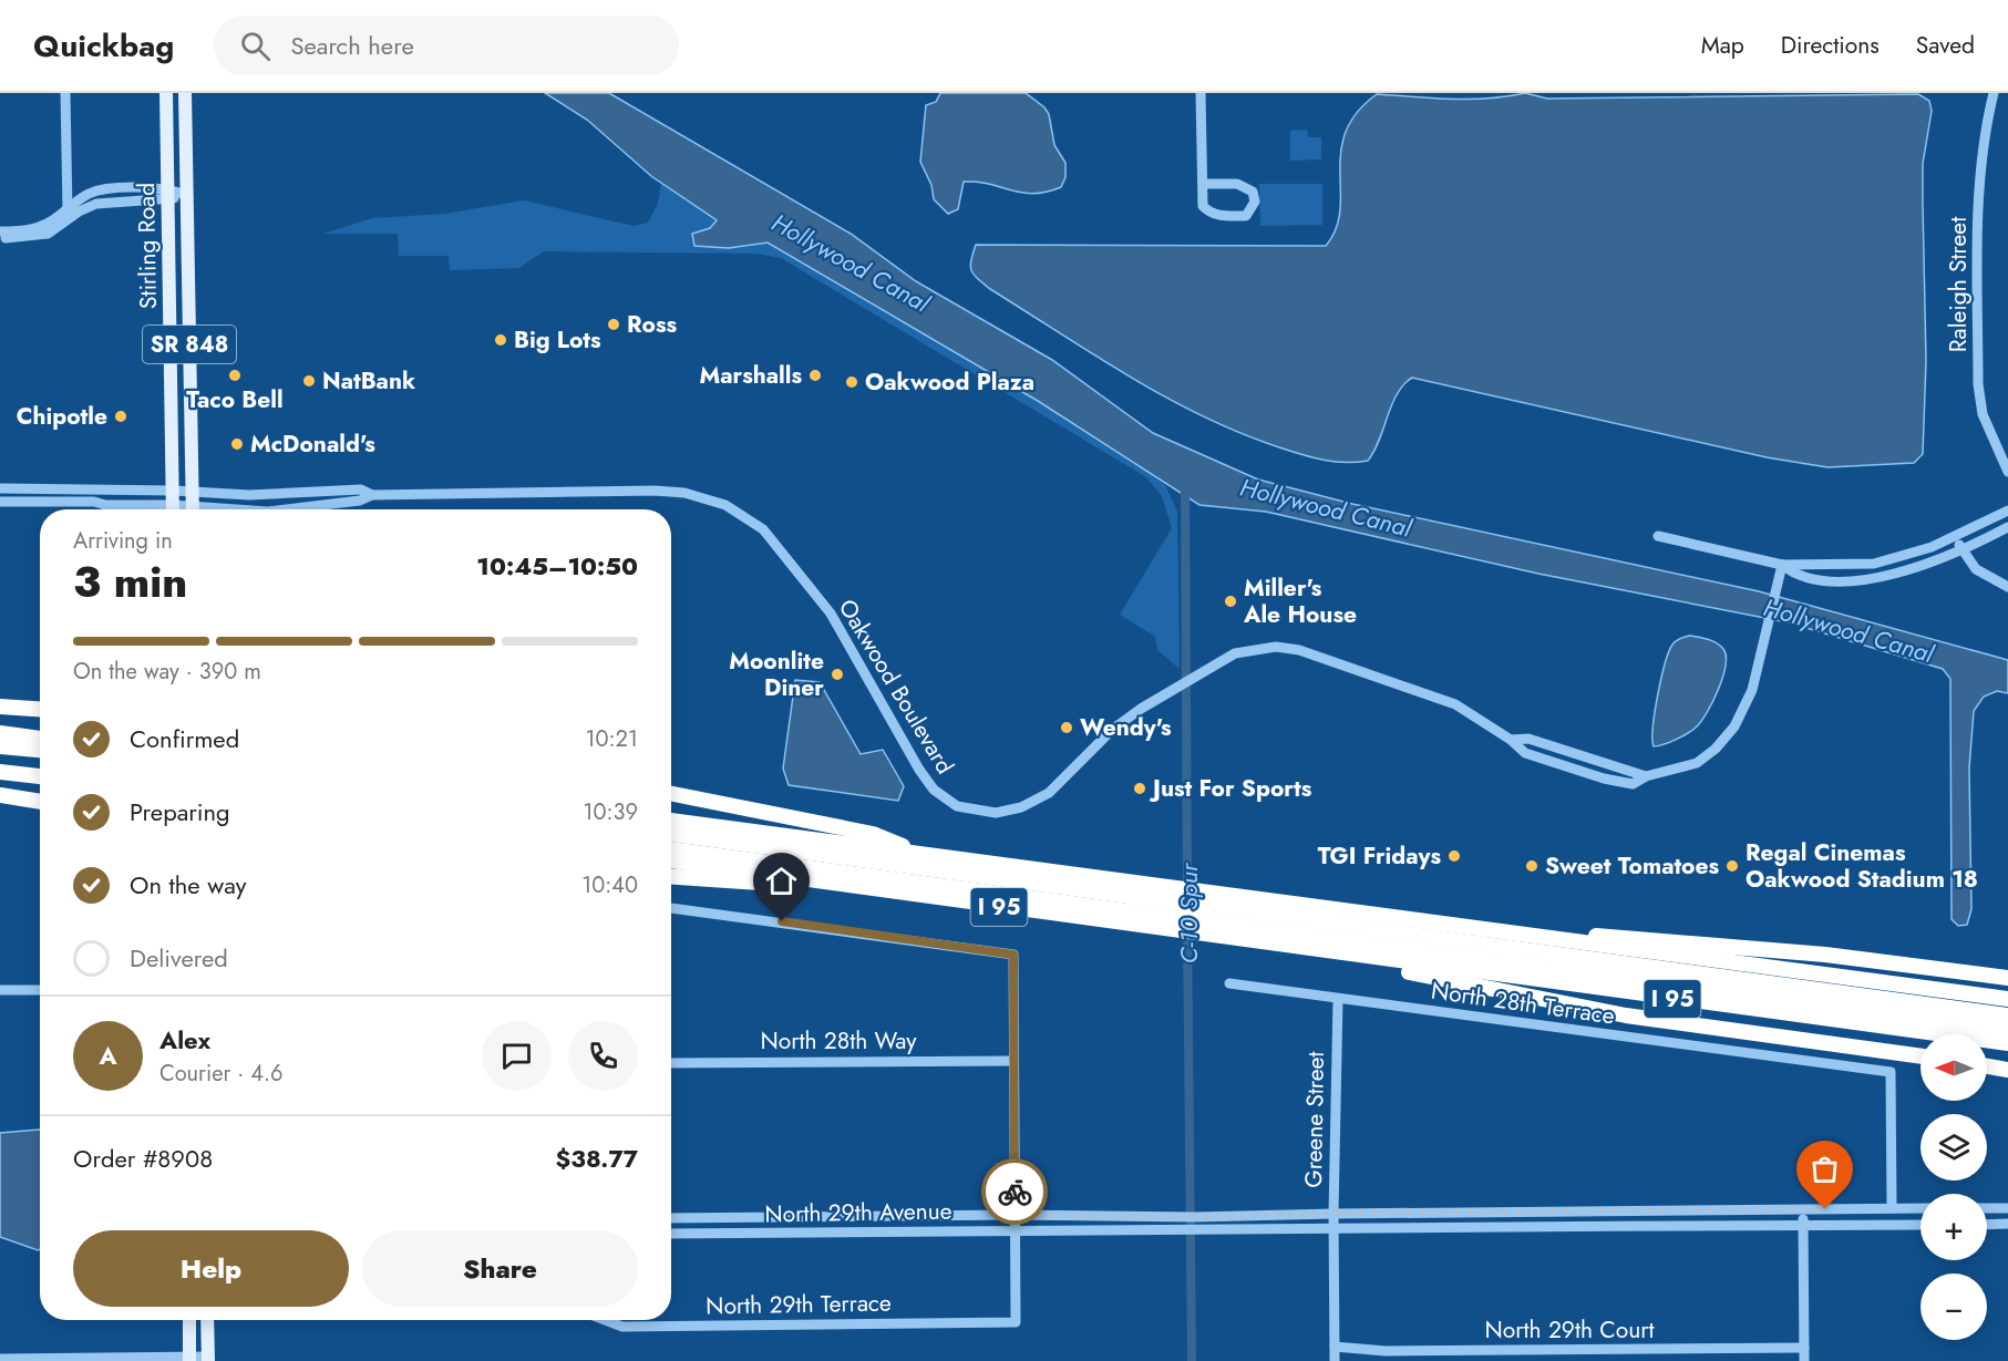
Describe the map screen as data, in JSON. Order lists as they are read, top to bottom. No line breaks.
{"streets":{"highway":["I 95"],"main road":["Stirling Road","SR 848"],"street":["Raleigh Street","Oakwood Boulevard","North 28th Terrace","North 28th Way","Greene Street","North 29th Avenue","North 29th Terrace","North 29th Court"]},"crossings":[["Stirling Road","Oakwood Boulevard"],["North 28th Terrace","Greene Street"],["North 28th Terrace","North 29th Avenue"],["Greene Street","North 29th Avenue"],["Greene Street","North 29th Court"],["North 29th Avenue","North 29th Terrace"]],"water":["Hollywood Canal","C-10 Spur"],"places":["Ross","Big Lots","Taco Bell","Marshalls","NatBank","Oakwood Plaza","Chipotle","McDonald's","Miller's Ale House","Moonlite Diner","Wendy's","Just For Sports","TGI Fridays","Sweet Tomatoes","Regal Cinemas Oakwood Stadium 18"],"north":"left","page":{"header":"Quickbag","search":"Search here","nav":["Map","Directions","Saved"],"heading":["3 min","Arriving in","10:45–10:50"],"panel":["Alex","Courier · 4.6","Order #8908","$38.77"],"bar":"On the way · 390 m","list":[["Confirmed","10:21"],["Preparing","10:39"],["On the way","10:40"],"Delivered"],"round":"A","map_buttons":["+","−"],"buttons":["Help","Share"]}}
